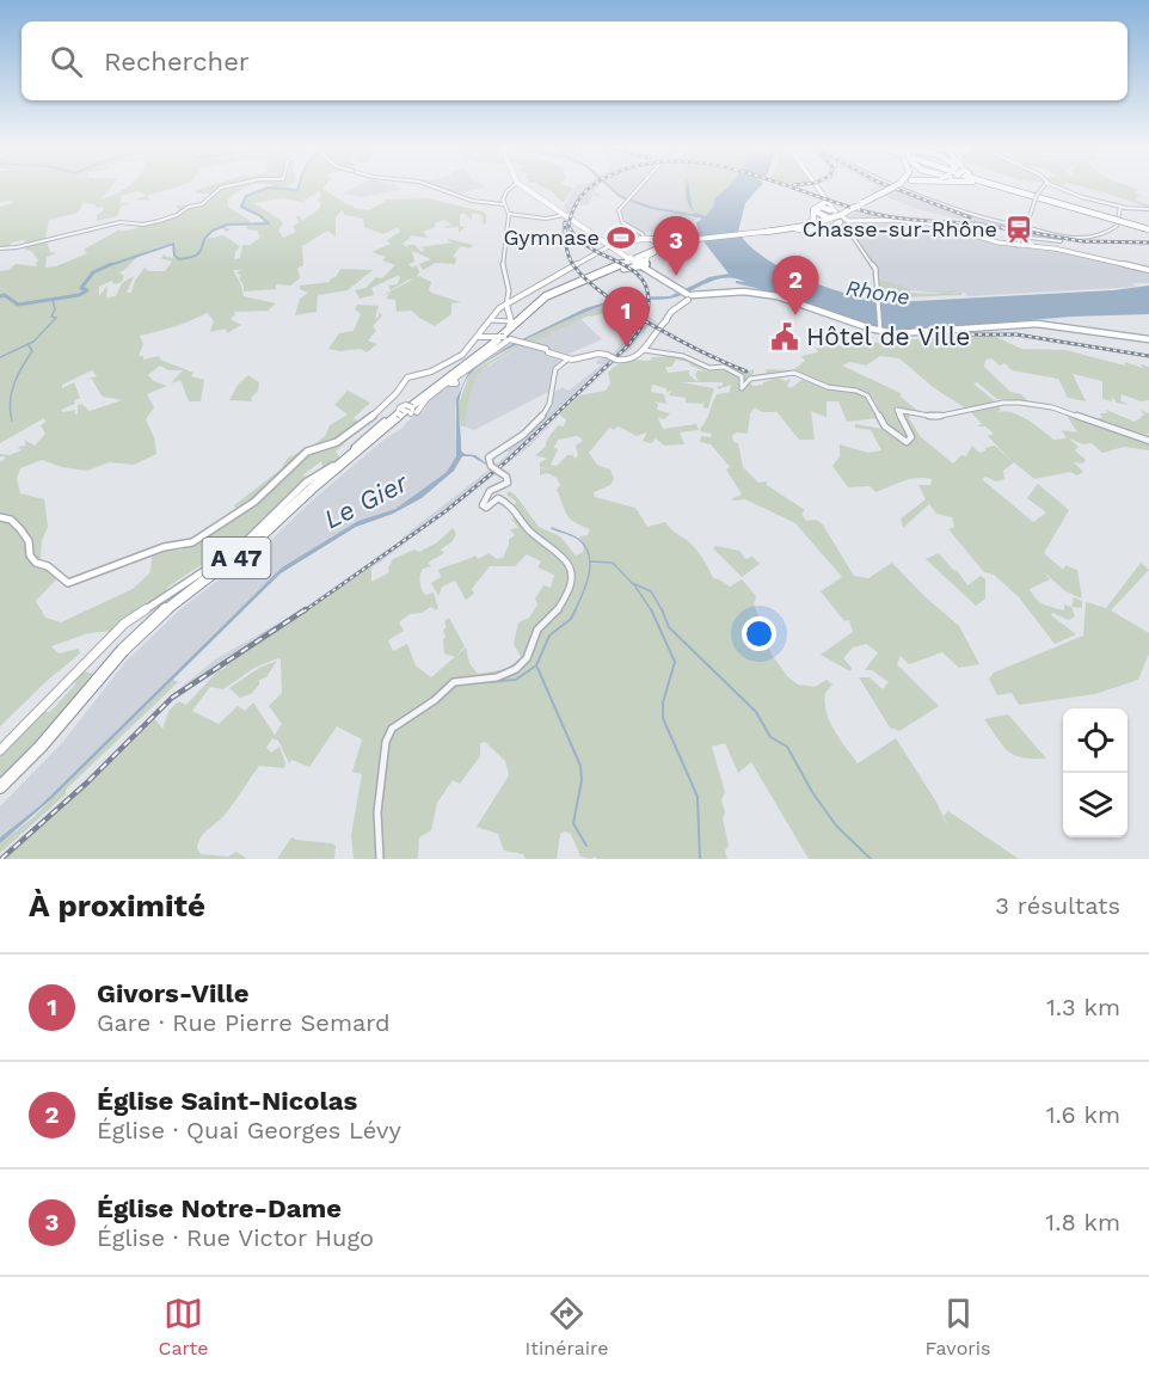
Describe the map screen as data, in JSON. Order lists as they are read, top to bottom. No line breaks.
{"streets":{"highway":["A 47"]},"water":["Rhone","Le Gier"],"places":{"station":["Chasse-sur-Rhône"],"sports":["Gymnase"],"public building":["Hôtel de Ville"]},"page":{"search":"Rechercher","pins":["3","2","1"],"heading":["À proximité","3 résultats"],"list":[{"mark":"1","name":"Givors-Ville","note":"Gare · Rue Pierre Semard","value":"1.3 km"},{"mark":"2","name":"Église Saint-Nicolas","note":"Église · Quai Georges Lévy","value":"1.6 km"},{"mark":"3","name":"Église Notre-Dame","note":"Église · Rue Victor Hugo","value":"1.8 km"}],"nav":["Carte","Itinéraire","Favoris"]}}
